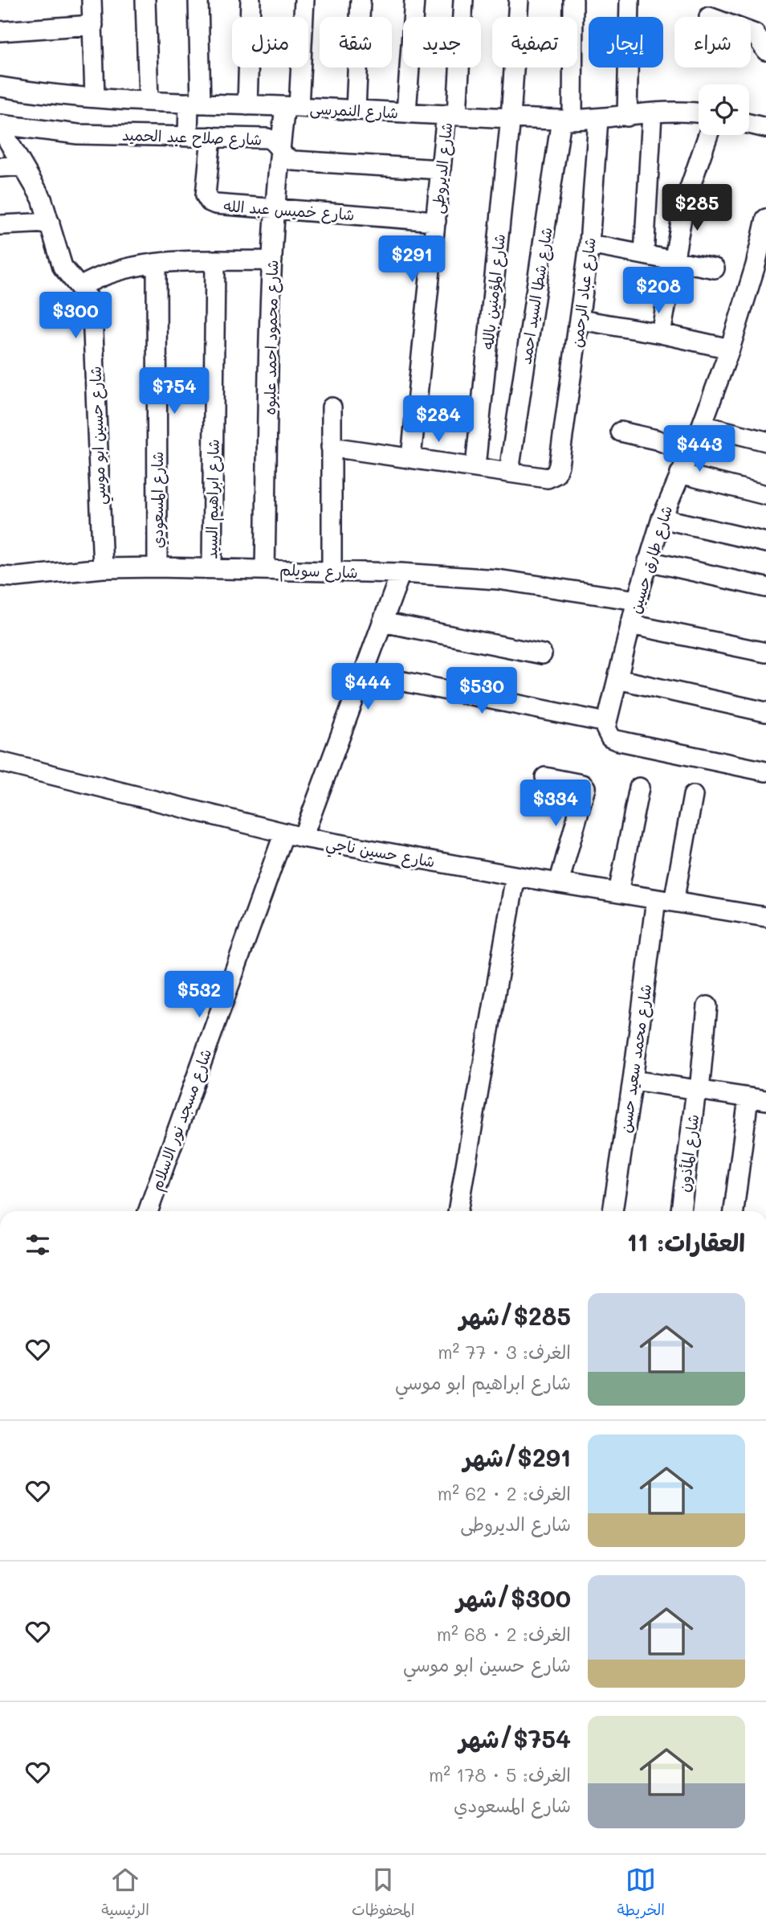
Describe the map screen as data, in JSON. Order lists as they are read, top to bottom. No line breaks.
{"streets":{"street":["شارع النمرسى","شارع صلاح عبد الحميد","شارع الديروطى","شارع خميس عبد الله","شارع المؤمنين بالله","شارع عباد الرحمن","شارع شطا السيد احمد","شارع محمود احمد عليوه","شارع حسين ابو موسي","شارع ابراهيم السيد","شارع المسعودي","شارع طارق حسين","شارع سويلم","شارع حسين ناجي","شارع محمد سعيد حسن","شارع مسجد نور الاسلام","شارع المأذون"]},"crossings":[["شارع النمرسى","شارع الديروطى"],["شارع النمرسى","شارع المؤمنين بالله"],["شارع النمرسى","شارع عباد الرحمن"],["شارع النمرسى","شارع شطا السيد احمد"],["شارع النمرسى","شارع محمود احمد عليوه"],["شارع صلاح عبد الحميد","شارع الديروطى"],["شارع صلاح عبد الحميد","شارع خميس عبد الله"],["شارع صلاح عبد الحميد","شارع محمود احمد عليوه"],["شارع صلاح عبد الحميد","شارع حسين ابو موسي"],["شارع الديروطى","شارع خميس عبد الله"],["شارع خميس عبد الله","شارع محمود احمد عليوه"],["شارع عباد الرحمن","شارع شطا السيد احمد"],["شارع محمود احمد عليوه","شارع سويلم"],["شارع حسين ابو موسي","شارع سويلم"],["شارع ابراهيم السيد","شارع سويلم"],["شارع المسعودي","شارع سويلم"],["شارع طارق حسين","شارع سويلم"],["شارع سويلم","شارع مسجد نور الاسلام"],["شارع حسين ناجي","شارع محمد سعيد حسن"],["شارع حسين ناجي","شارع مسجد نور الاسلام"]],"page":{"chip":["شراء","إيجار","تصفية","جديد","شقة","منزل"],"price":["$285","$291","$208","$300","$754","$284","$443","$444","$530","$334","$532"],"heading":"العقارات: 11","list":[{"name":"$285/شهر","note":"الغرف: 3 · 77 m² · شارع ابراهيم ابو موسي"},{"name":"$291/شهر","note":"الغرف: 2 · 62 m² · شارع الديروطى"},{"name":"$300/شهر","note":"الغرف: 2 · 68 m² · شارع حسين ابو موسي"},{"name":"$754/شهر","note":"الغرف: 5 · 178 m² · شارع المسعودي"}],"tabs":["الخريطة","المحفوظات","الرئيسية"]}}
